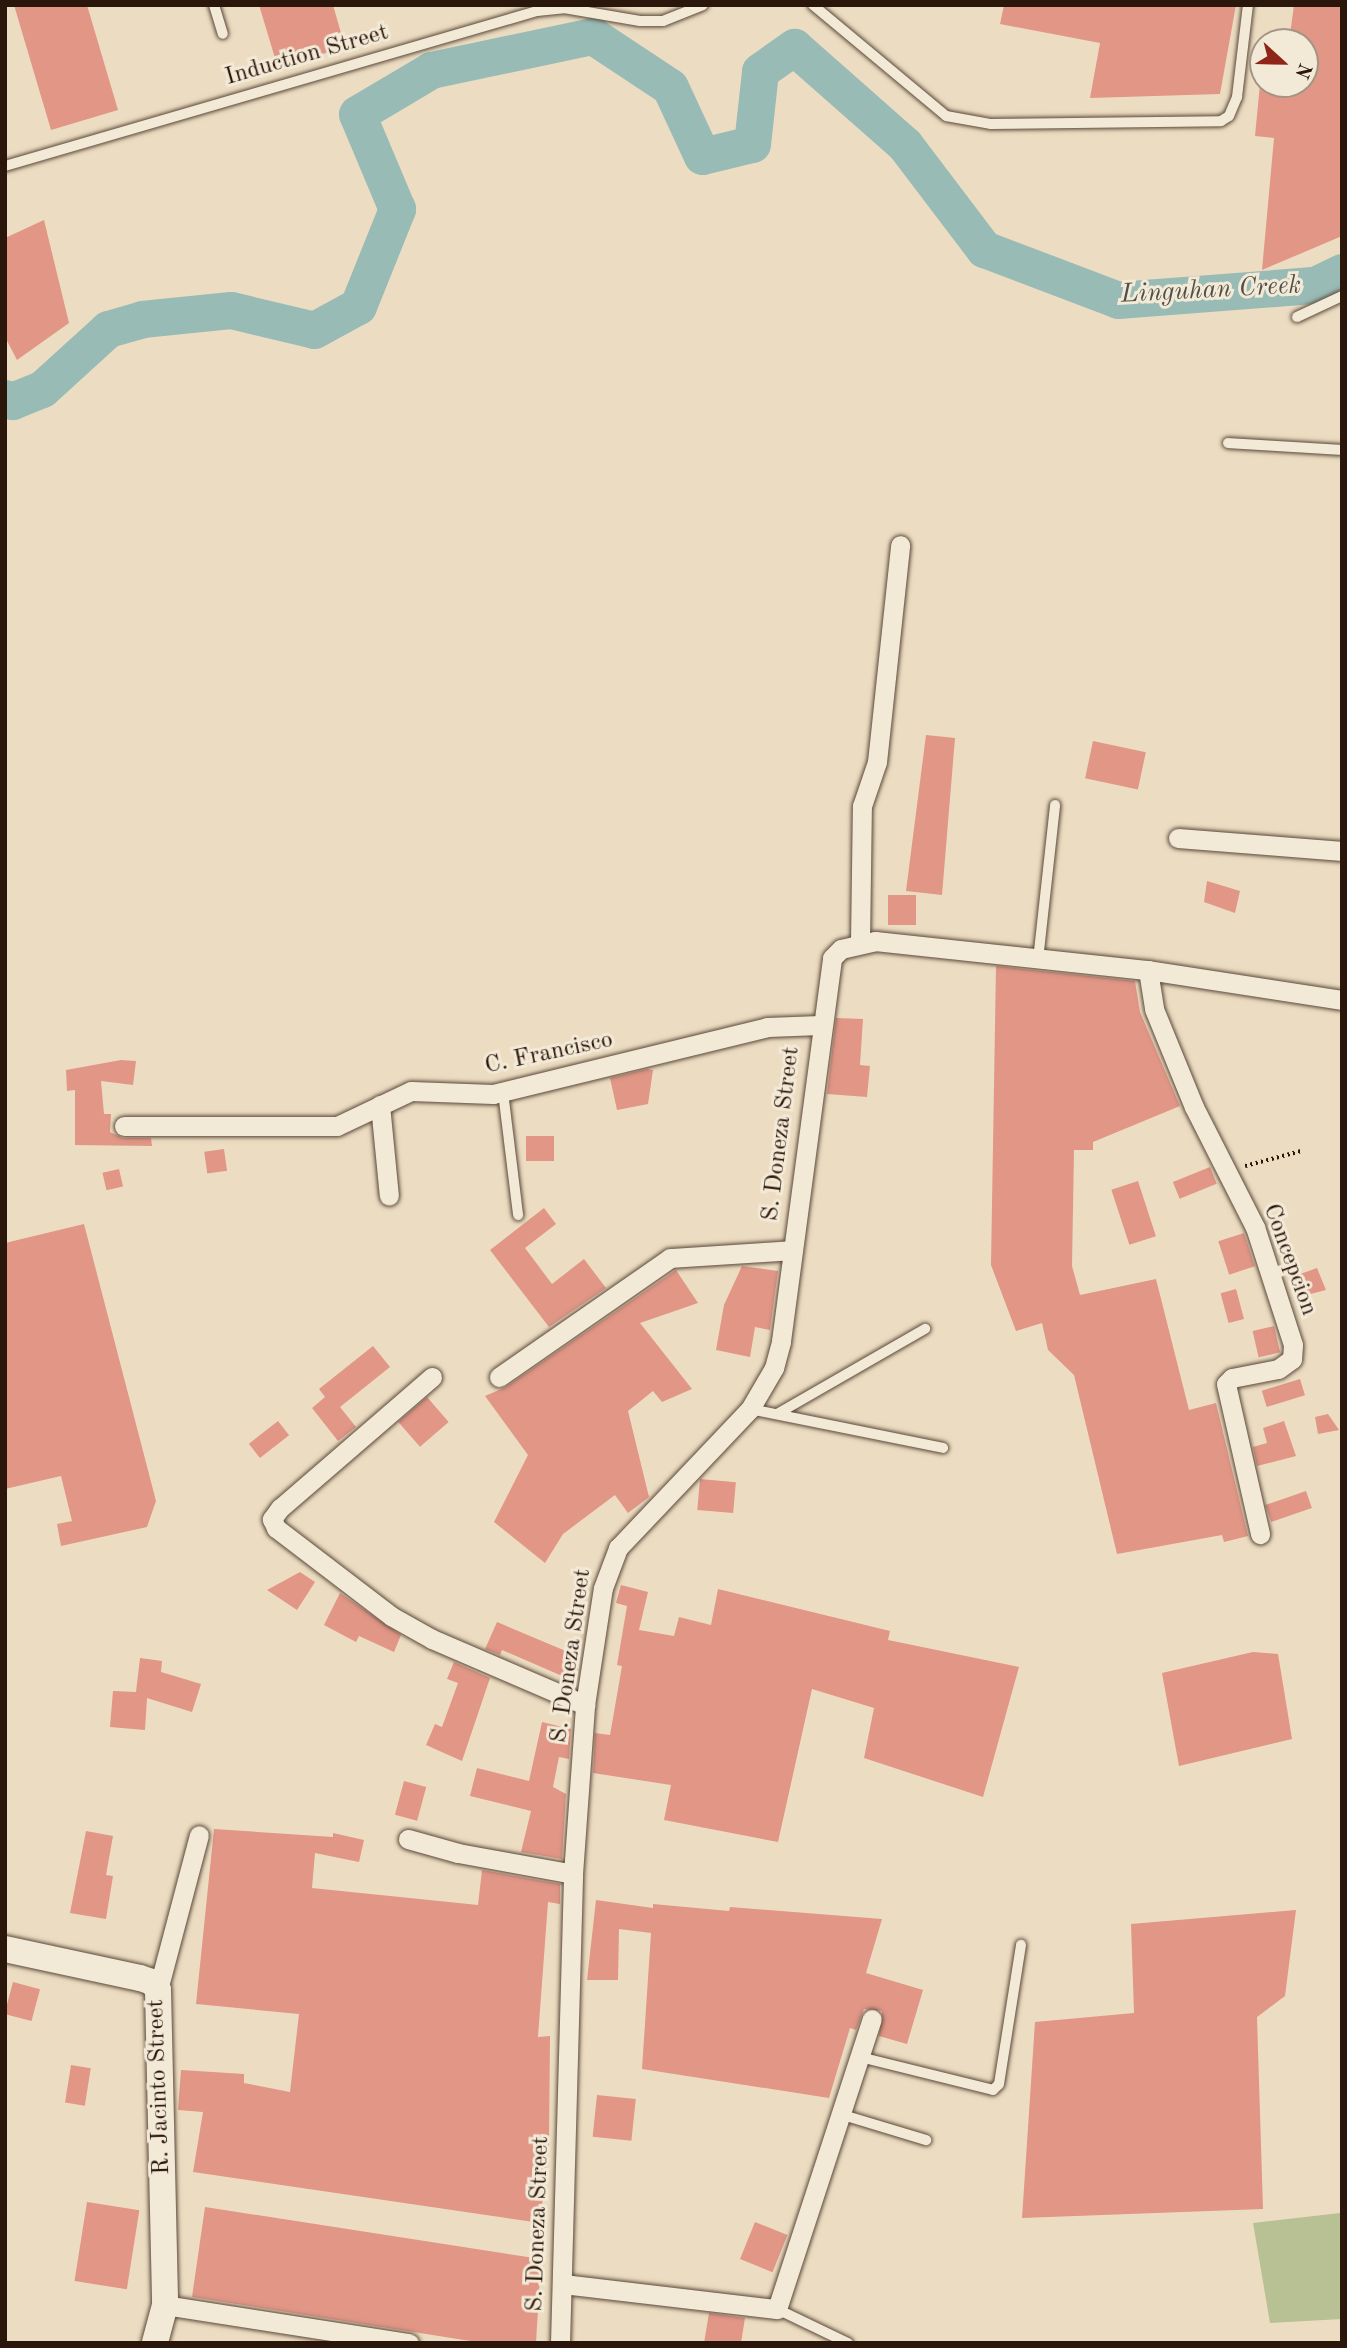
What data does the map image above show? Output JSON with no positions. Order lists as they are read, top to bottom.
{
  "streets": {
    "street": [
      "C. Francisco",
      "S. Doneza Street",
      "Concepcion",
      "R. Jacinto Street"
    ],
    "lane": ["Induction Street"]
  },
  "crossings": [
    ["C. Francisco", "S. Doneza Street"]
  ],
  "water": ["Linguhan Creek"],
  "north": "right"
}
